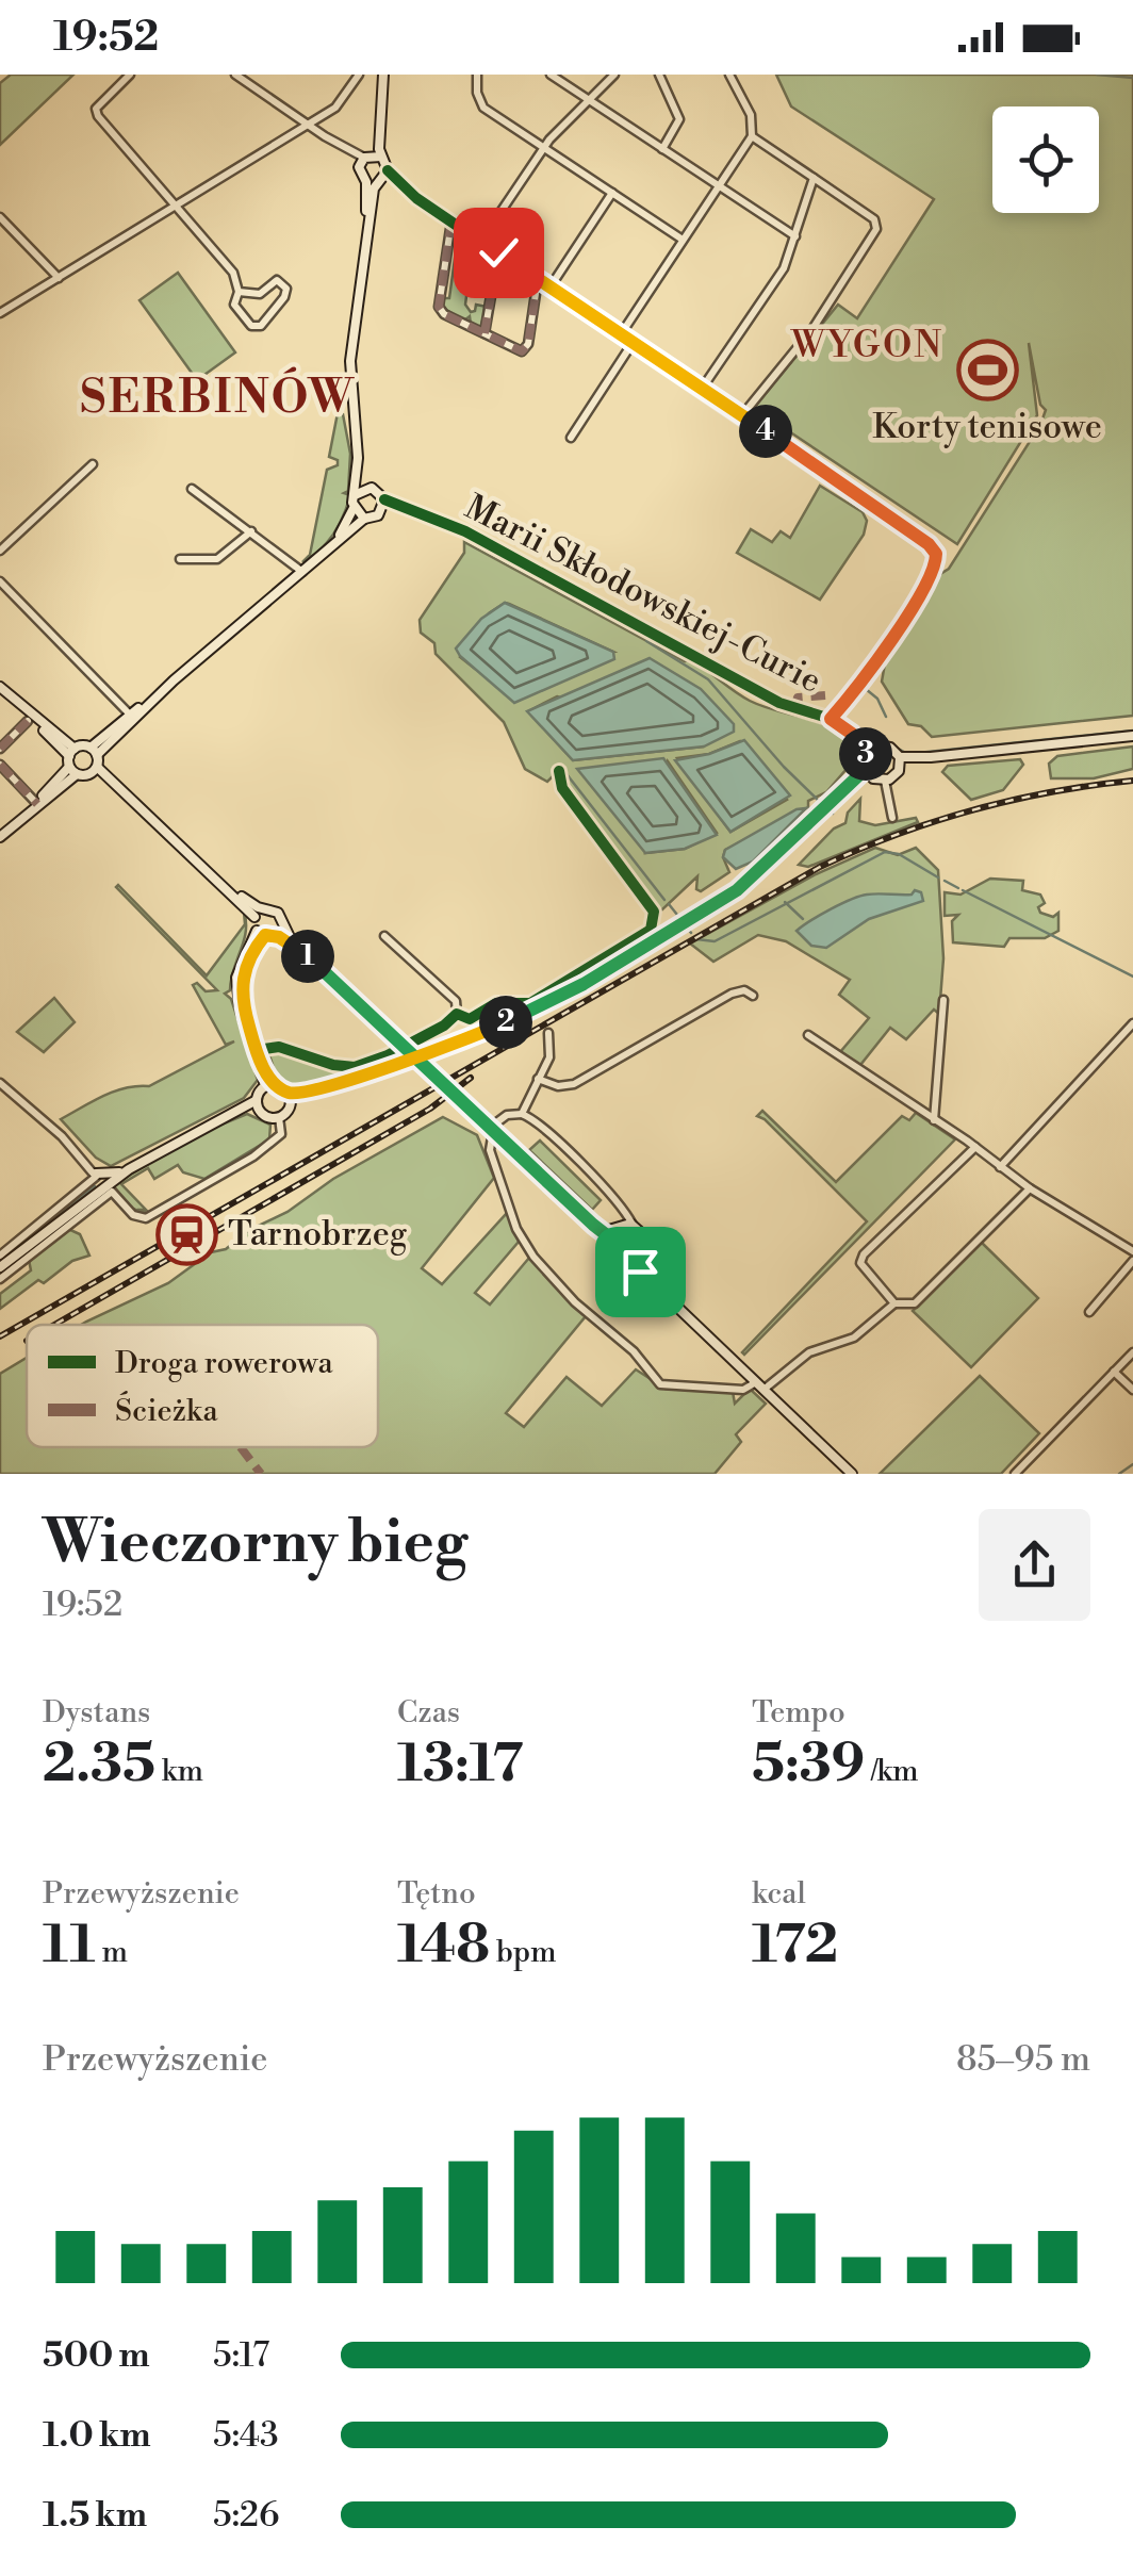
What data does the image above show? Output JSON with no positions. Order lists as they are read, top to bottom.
{
  "streets": {
    "main road": ["Marii Skłodowskiej-Curie"]
  },
  "districts": ["WYGON", "SERBINÓW"],
  "places": {
    "sports": ["Korty tenisowe"],
    "station": ["Tarnobrzeg"]
  },
  "legend": ["Droga rowerowa", "Ścieżka"],
  "page": {
    "status": "19:52",
    "pins": [
      "4",
      "3",
      "1",
      "2"
    ],
    "heading": ["Wieczorny bieg", "19:52"],
    "stats": [
      ["Dystans", "2.35 km"],
      ["Czas", "13:17"],
      ["Tempo", "5:39 /km"],
      ["Przewyższenie", "11 m"],
      ["Tętno", "148 bpm"],
      ["kcal", "172"]
    ],
    "chart": ["Przewyższenie", "85–95 m"],
    "list": [
      {
        "name": "500 m",
        "note": "5:17"
      },
      {
        "name": "1.0 km",
        "note": "5:43"
      },
      {
        "name": "1.5 km",
        "note": "5:26"
      }
    ]
  }
}
